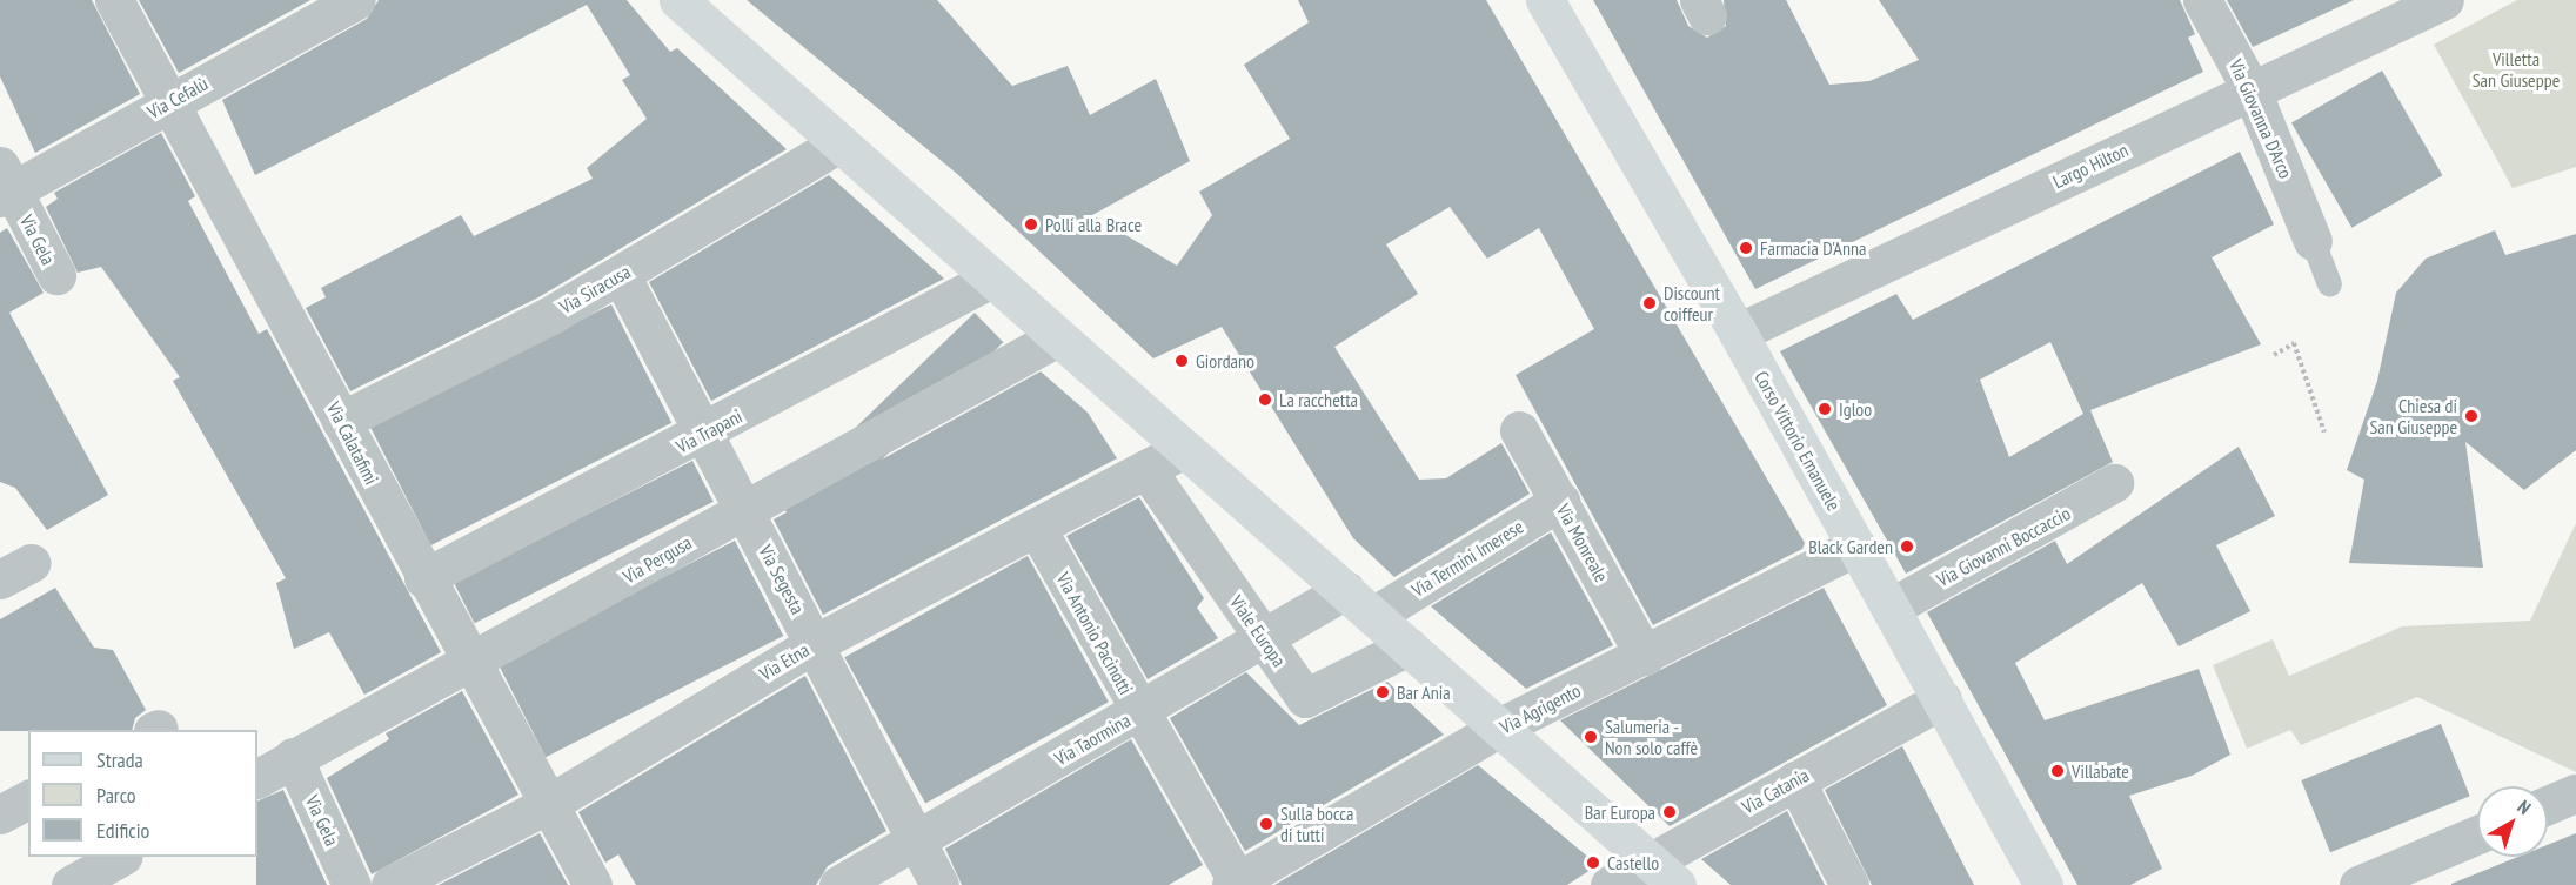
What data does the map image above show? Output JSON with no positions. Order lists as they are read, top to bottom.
{
  "streets": {
    "main road": ["Corso Vittorio Emanuele"],
    "street": [
      "Via Cefalù",
      "Via Giovanna D'Arco",
      "Largo Hilton",
      "Via Gela",
      "Via Siracusa",
      "Via Trapani",
      "Via Calatafimi",
      "Via Monreale",
      "Via Giovanni Boccaccio",
      "Via Termini Imerese",
      "Via Pergusa",
      "Via Segesta",
      "Viale Europa",
      "Via Antonio Pacinotti",
      "Via Etna",
      "Via Agrigento",
      "Via Taormina",
      "Via Catania"
    ]
  },
  "crossings": [
    ["Via Cefalù", "Via Gela"],
    ["Via Cefalù", "Via Calatafimi"],
    ["Via Giovanna D'Arco", "Largo Hilton"],
    ["Largo Hilton", "Corso Vittorio Emanuele"],
    ["Via Gela", "Via Pergusa"],
    ["Via Siracusa", "Via Calatafimi"],
    ["Via Siracusa", "Via Segesta"],
    ["Via Trapani", "Via Calatafimi"],
    ["Via Trapani", "Via Segesta"],
    ["Corso Vittorio Emanuele", "Via Giovanni Boccaccio"],
    ["Corso Vittorio Emanuele", "Via Agrigento"],
    ["Corso Vittorio Emanuele", "Via Catania"],
    ["Via Calatafimi", "Via Pergusa"],
    ["Via Calatafimi", "Via Etna"],
    ["Via Monreale", "Via Termini Imerese"],
    ["Via Monreale", "Via Agrigento"],
    ["Via Pergusa", "Via Segesta"],
    ["Via Segesta", "Via Etna"],
    ["Via Segesta", "Via Taormina"],
    ["Viale Europa", "Via Etna"],
    ["Viale Europa", "Via Taormina"],
    ["Via Antonio Pacinotti", "Via Etna"],
    ["Via Antonio Pacinotti", "Via Agrigento"],
    ["Via Antonio Pacinotti", "Via Taormina"]
  ],
  "parks": ["Villetta San Giuseppe"],
  "places": [
    "Polli alla Brace",
    "Farmacia D'Anna",
    "Discount coiffeur",
    "Giordano",
    "La racchetta",
    "Igloo",
    "Chiesa di San Giuseppe",
    "Black Garden",
    "Bar Ania",
    "Salumeria - Non solo caffè",
    "Villabate",
    "Bar Europa",
    "Sulla bocca di tutti",
    "Castello"
  ],
  "legend": ["Strada", "Parco", "Edificio"],
  "north": "top right"
}
